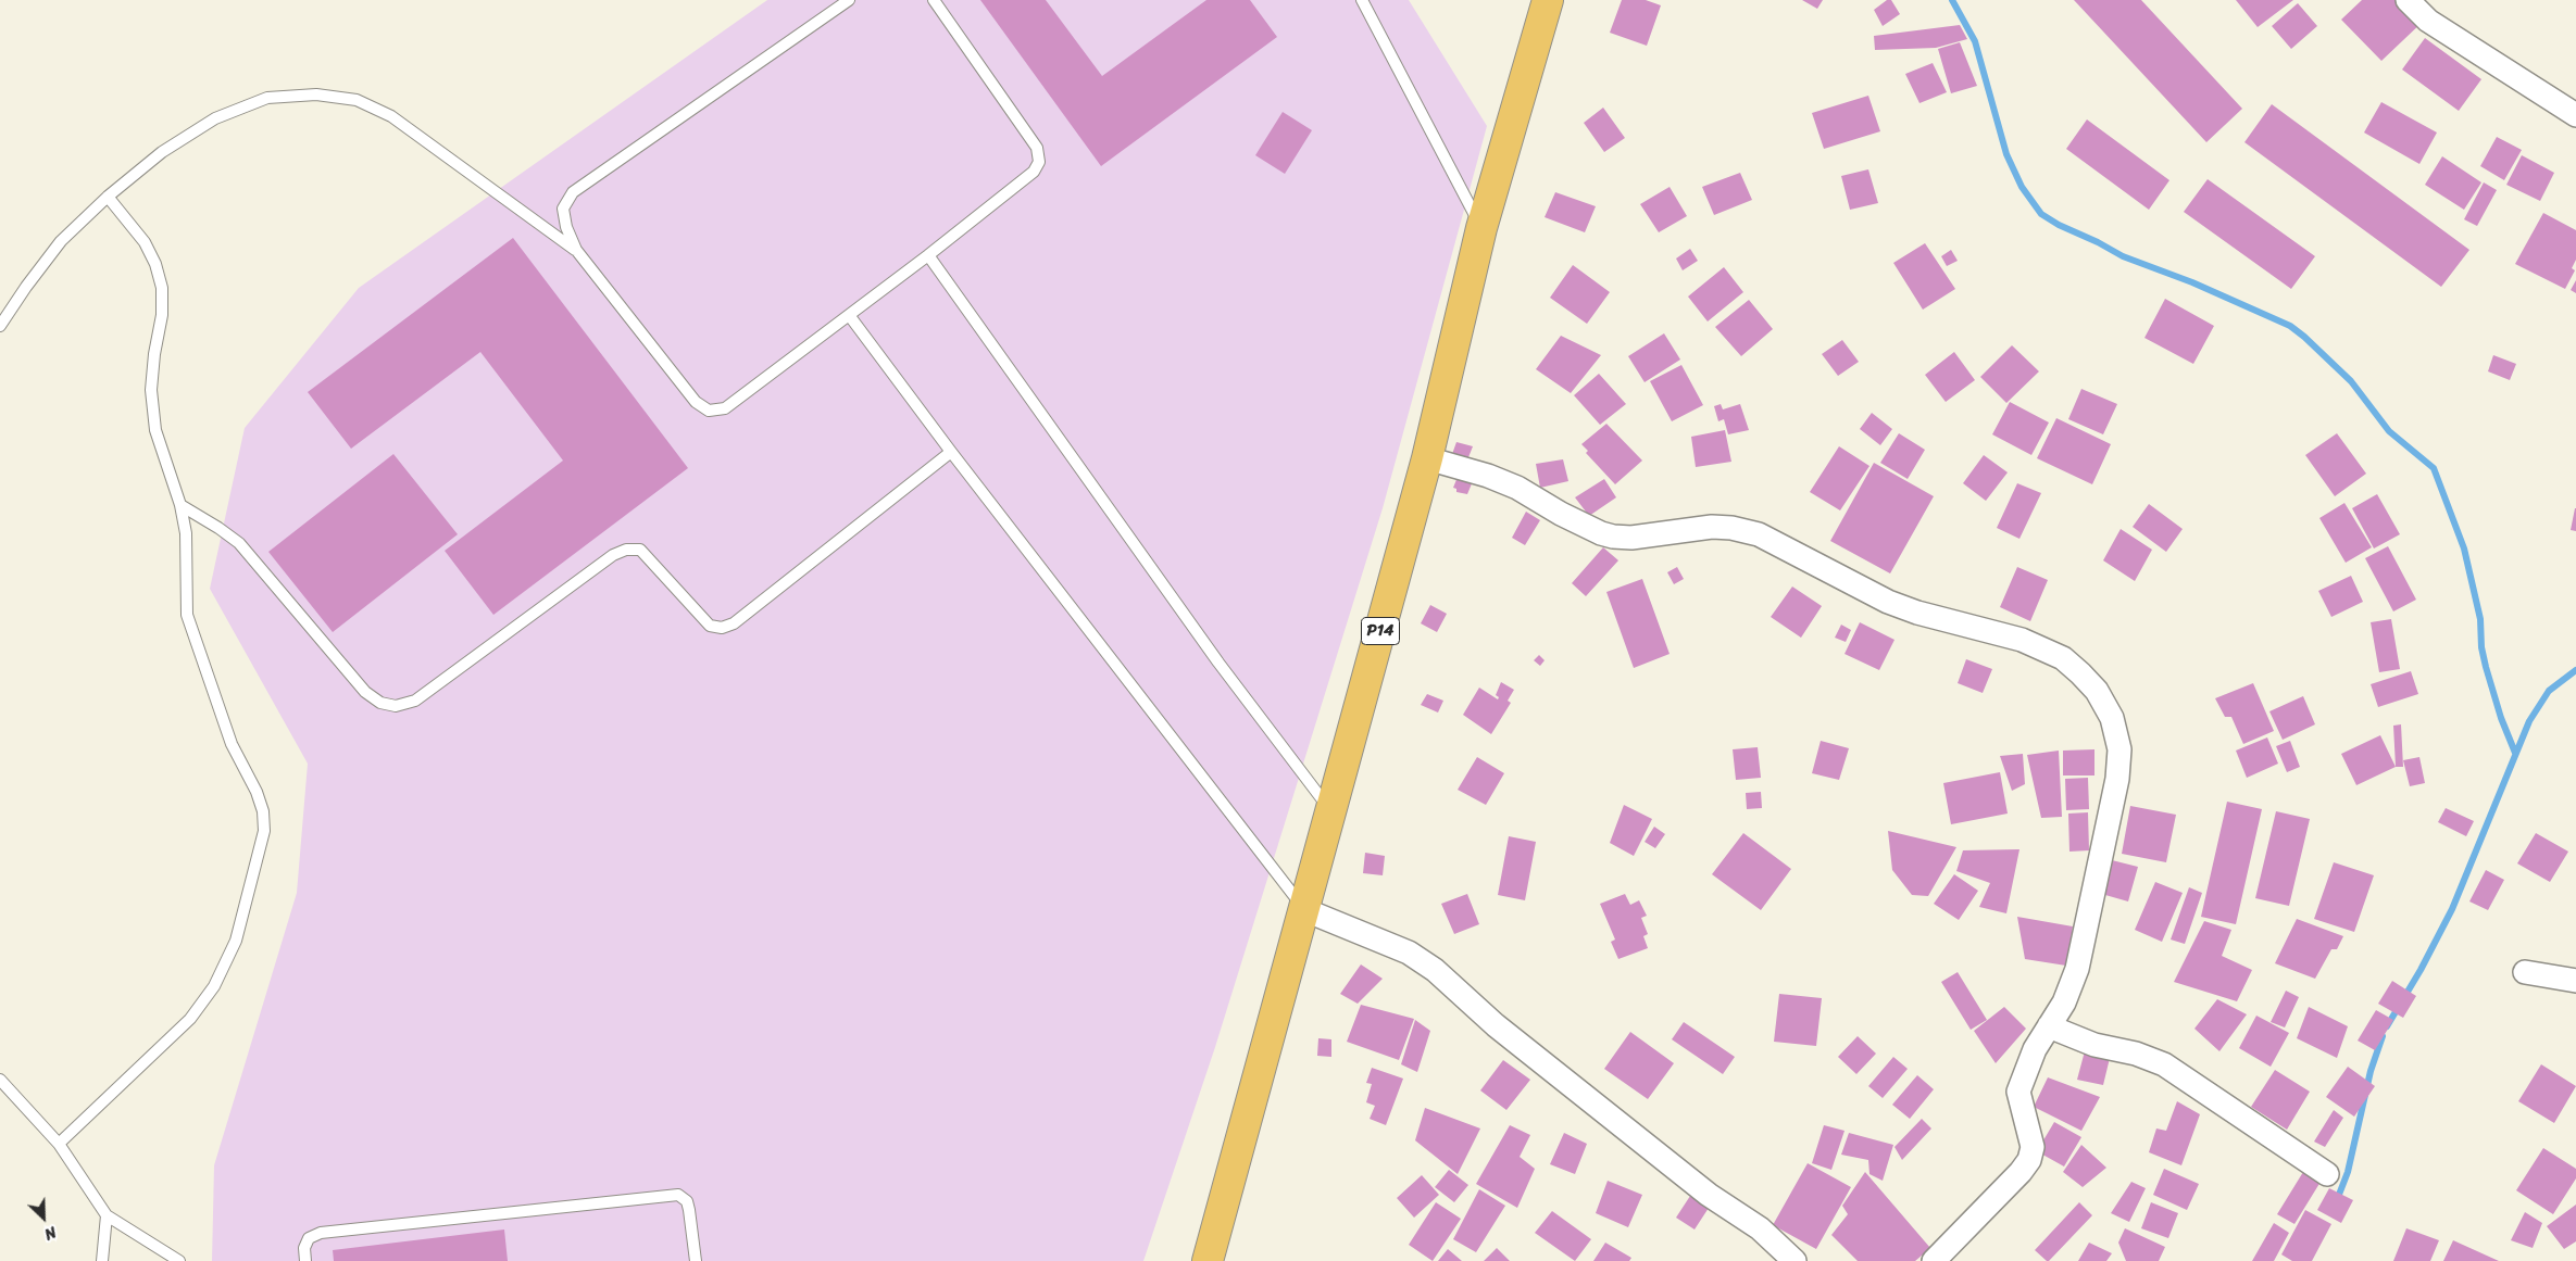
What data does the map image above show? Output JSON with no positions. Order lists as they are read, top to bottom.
{
  "streets": {
    "main road": ["P14"]
  },
  "north": "bottom right"
}
